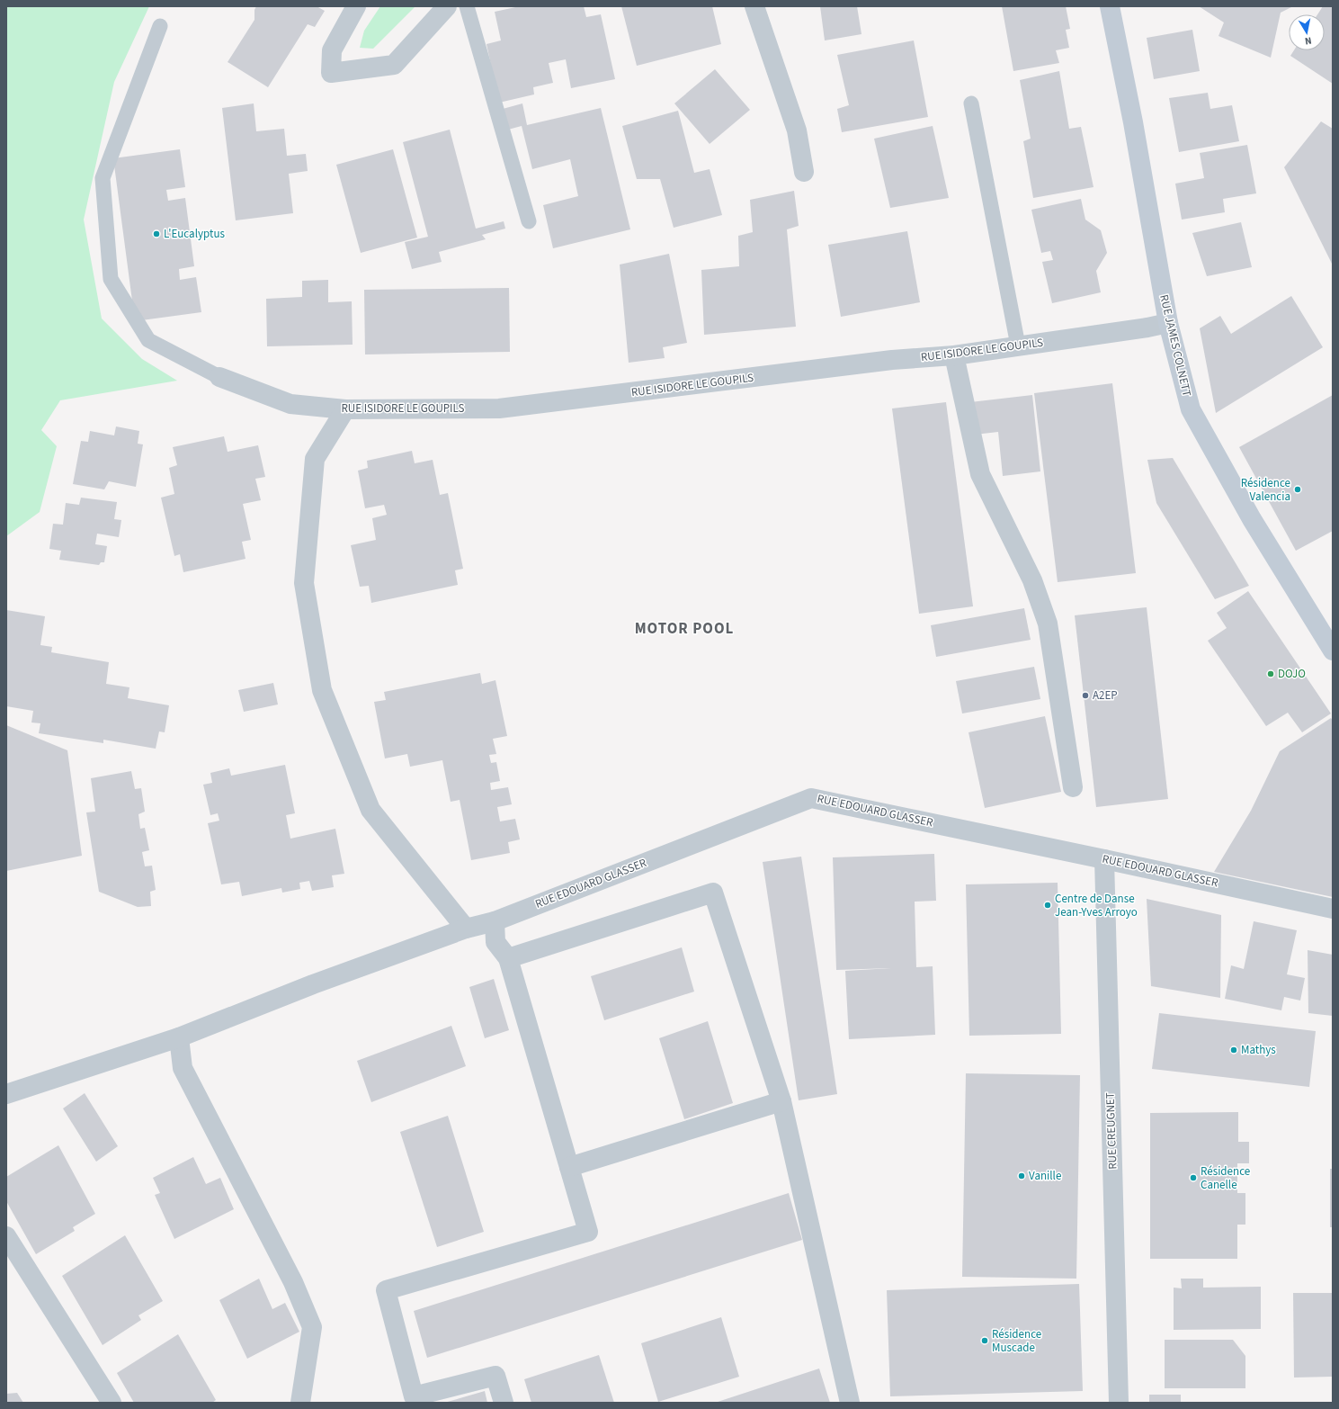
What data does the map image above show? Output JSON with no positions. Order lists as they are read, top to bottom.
{
  "streets": {
    "main road": ["RUE JAMES COLNETT"],
    "street": ["RUE ISIDORE LE GOUPILS", "RUE EDOUARD GLASSER", "RUE CREUGNET"]
  },
  "crossings": [
    ["RUE JAMES COLNETT", "RUE ISIDORE LE GOUPILS"],
    ["RUE EDOUARD GLASSER", "RUE CREUGNET"]
  ],
  "districts": ["MOTOR POOL"],
  "places": [
    "L'Eucalyptus",
    "Résidence Valencia",
    "DOJO",
    "A2EP",
    "Centre de Danse Jean-Yves Arroyo",
    "Mathys",
    "Vanille",
    "Résidence Canelle",
    "Résidence Muscade"
  ],
  "north": "bottom"
}
